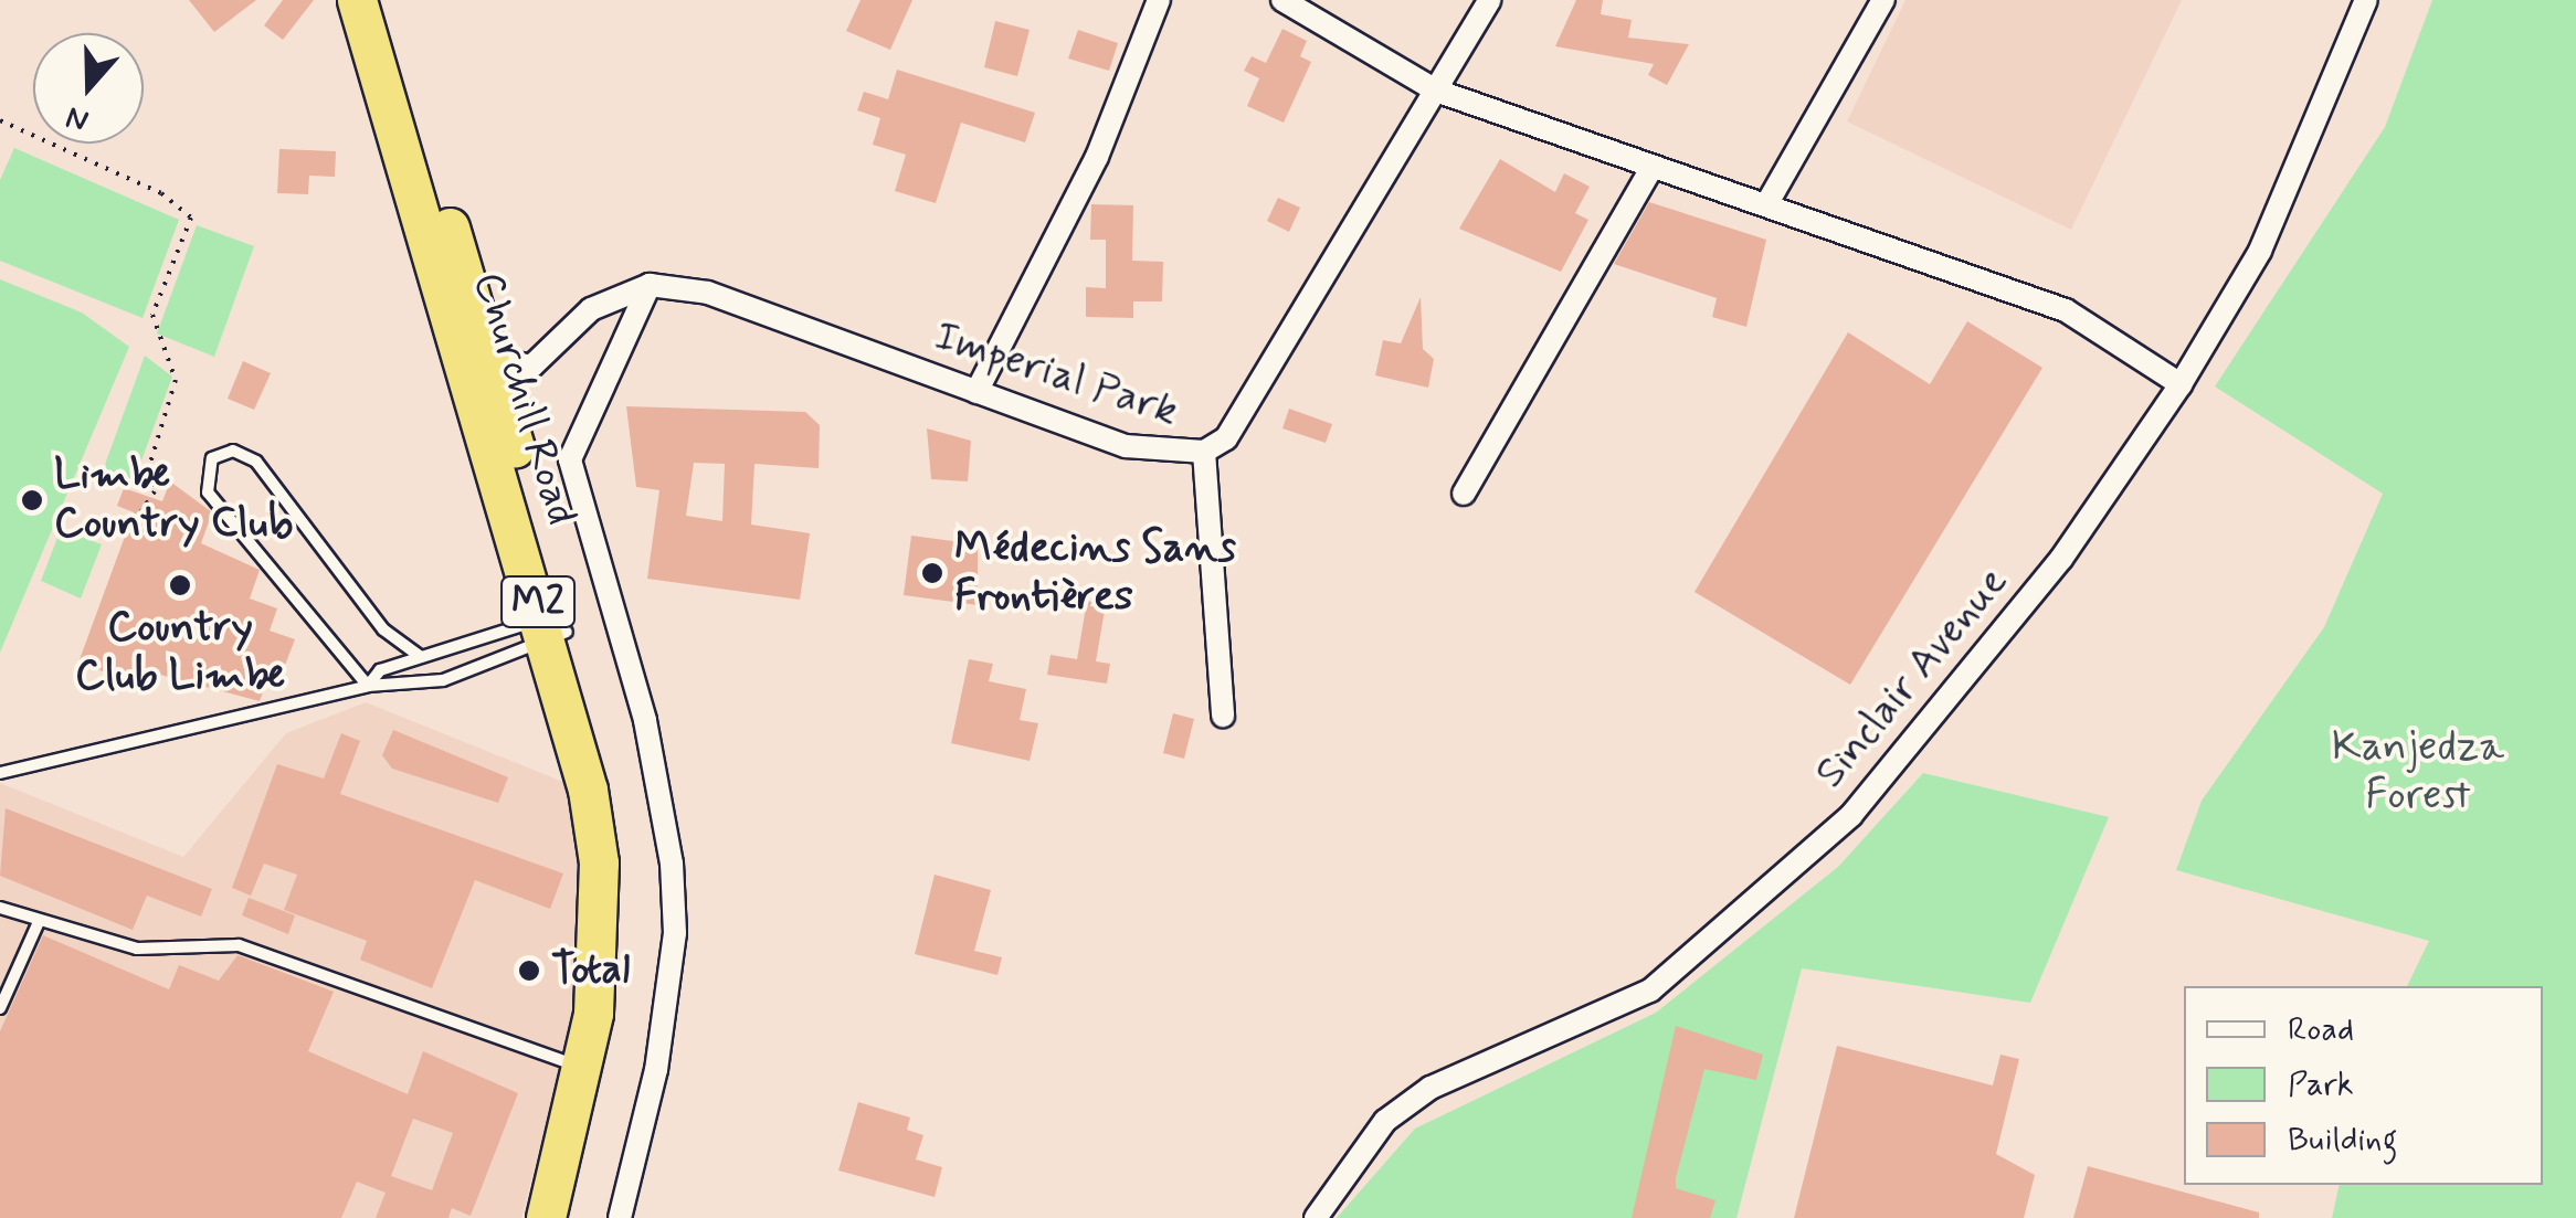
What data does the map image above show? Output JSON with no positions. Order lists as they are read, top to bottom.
{
  "streets": {
    "highway": ["Churchill Road", "M2"],
    "street": ["Imperial Park", "Sinclair Avenue"]
  },
  "parks": ["Kanjedza Forest"],
  "places": [
    "Limbe Country Club",
    "Médecins Sans Frontières",
    "Country Club Limbe",
    "Total"
  ],
  "legend": ["Road", "Park", "Building"],
  "north": "bottom"
}
